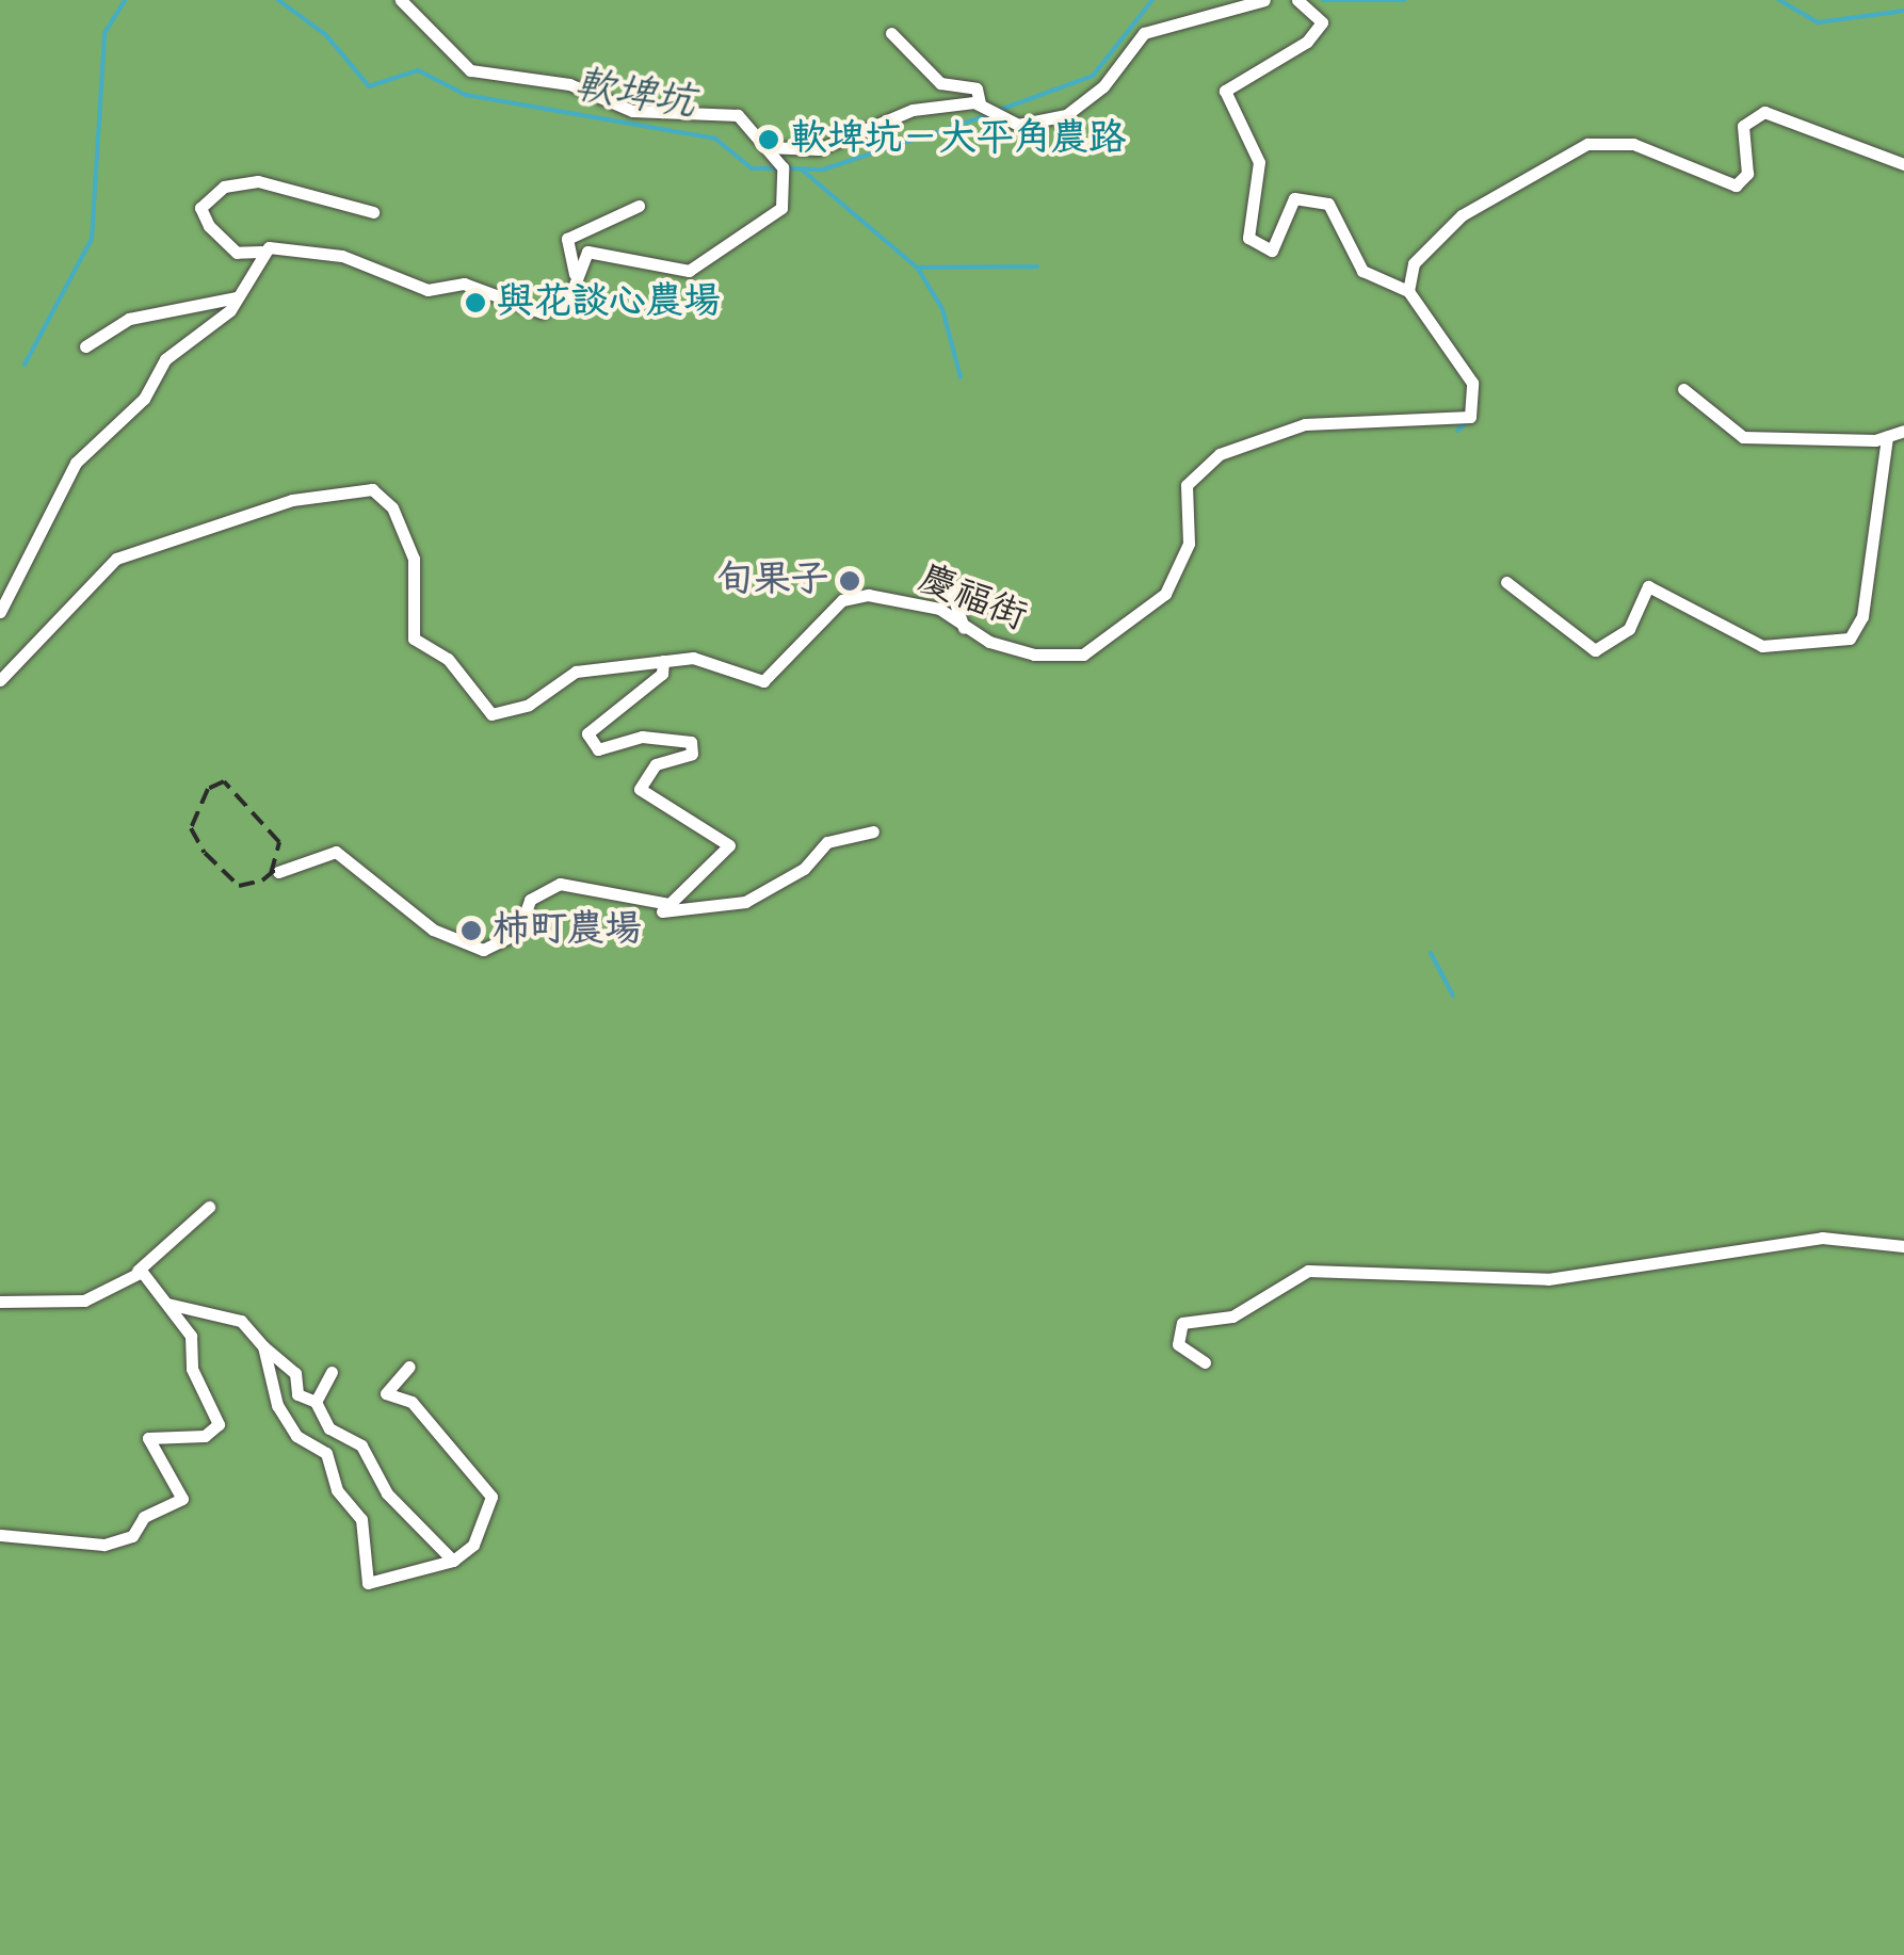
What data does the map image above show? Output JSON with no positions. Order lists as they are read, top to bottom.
{
  "streets": {
    "street": ["慶福街"]
  },
  "water": ["軟埤坑"],
  "places": [
    "軟埤坑－大平角農路",
    "與花談心農場",
    "旬果子",
    "柿町農場"
  ]
}
